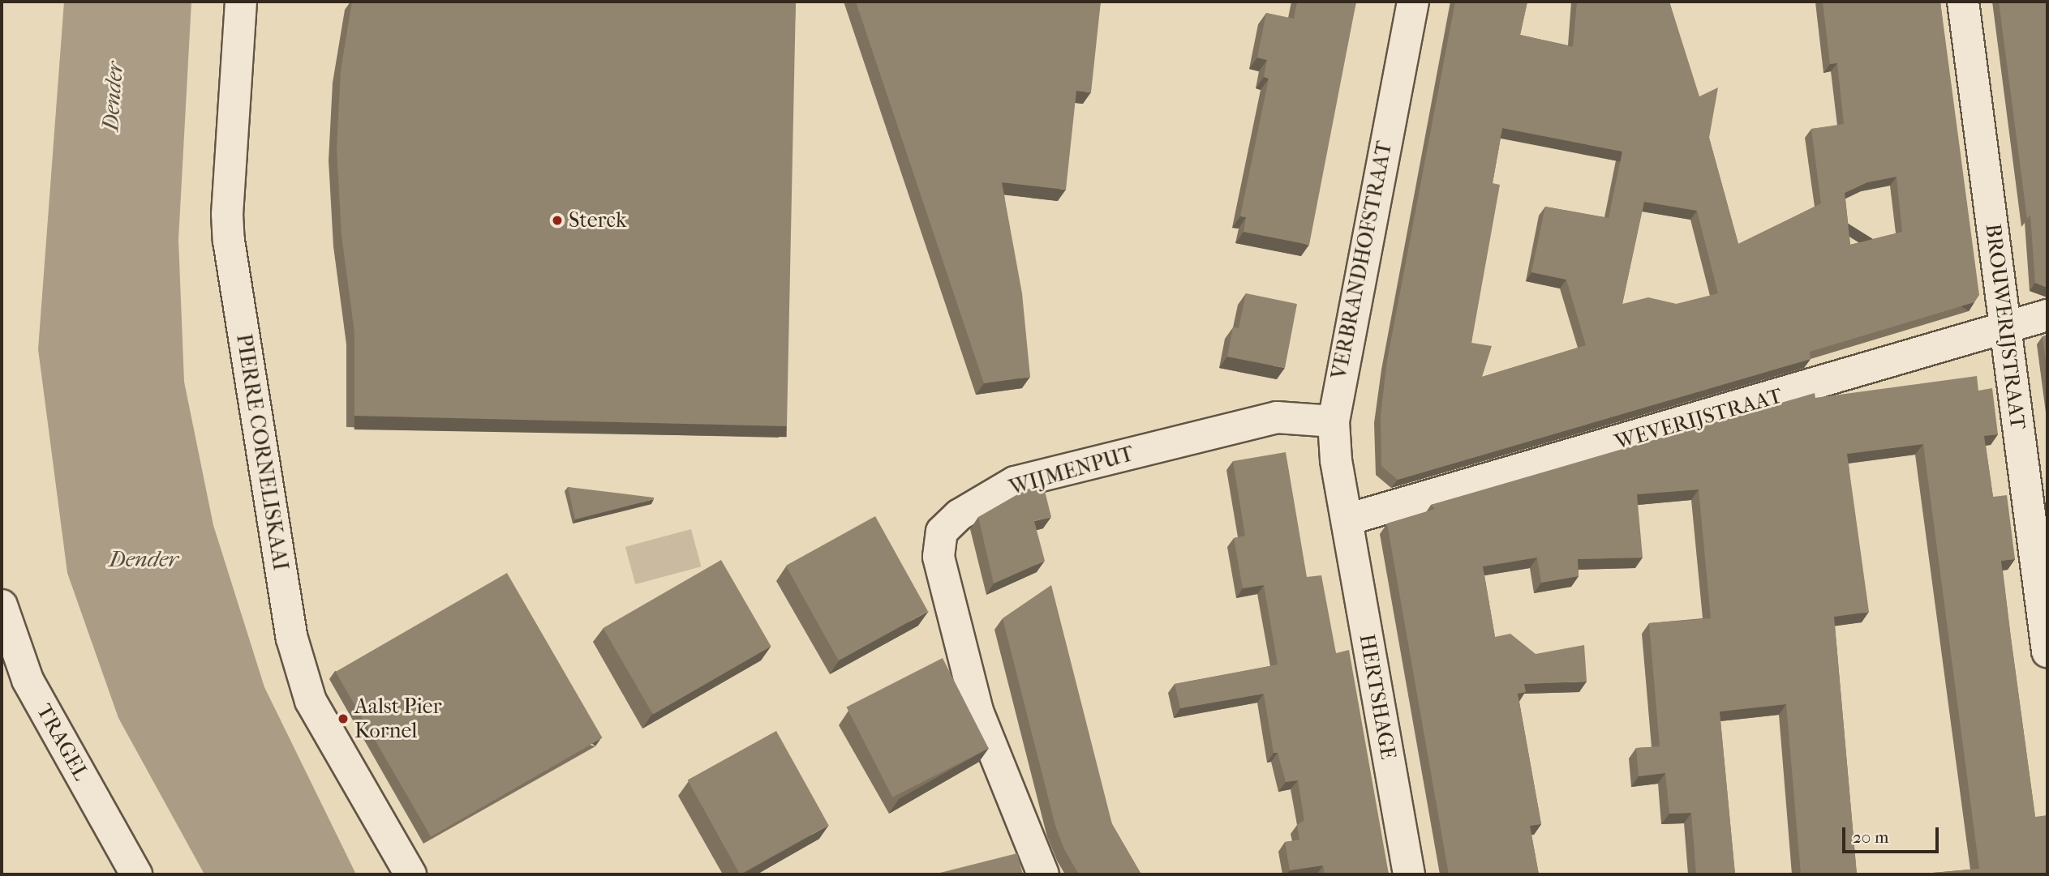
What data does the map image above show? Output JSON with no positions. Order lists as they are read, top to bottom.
{
  "streets": {
    "street": [
      "VERBRANDHOFSTRAAT",
      "BROUWERIJSTRAAT",
      "WEVERIJSTRAAT",
      "PIERRE CORNELISKAAI",
      "WIJMENPUT",
      "HERTSHAGE",
      "TRAGEL"
    ]
  },
  "crossings": [
    ["VERBRANDHOFSTRAAT", "WEVERIJSTRAAT"],
    ["VERBRANDHOFSTRAAT", "WIJMENPUT"],
    ["VERBRANDHOFSTRAAT", "HERTSHAGE"],
    ["BROUWERIJSTRAAT", "WEVERIJSTRAAT"],
    ["WEVERIJSTRAAT", "HERTSHAGE"]
  ],
  "water": ["Dender"],
  "places": ["Sterck", "Aalst Pier Kornel"],
  "scale_bar": "20 m"
}
